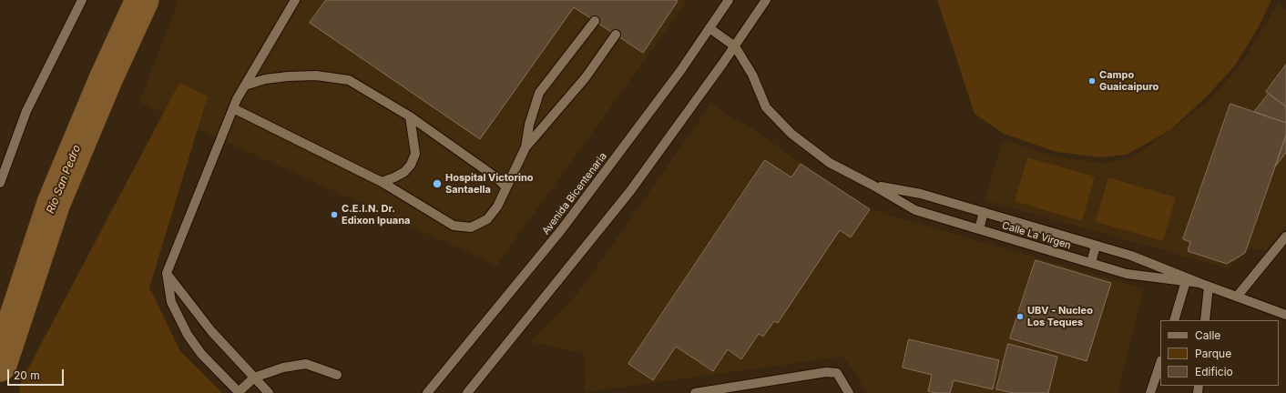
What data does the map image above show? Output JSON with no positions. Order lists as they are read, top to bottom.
{
  "streets": {
    "street": ["Avenida Bicentenaria", "Calle La Virgen"]
  },
  "crossings": [
    ["Avenida Bicentenaria", "Calle La Virgen"]
  ],
  "water": ["Río San Pedro"],
  "places": [
    "Campo Guaicaipuro",
    "Hospital Victorino Santaella",
    "C.E.I.N. Dr. Edixon Ipuana",
    "UBV - Nucleo Los Teques"
  ],
  "legend": ["Calle", "Parque", "Edificio"],
  "scale_bar": "20 m"
}
